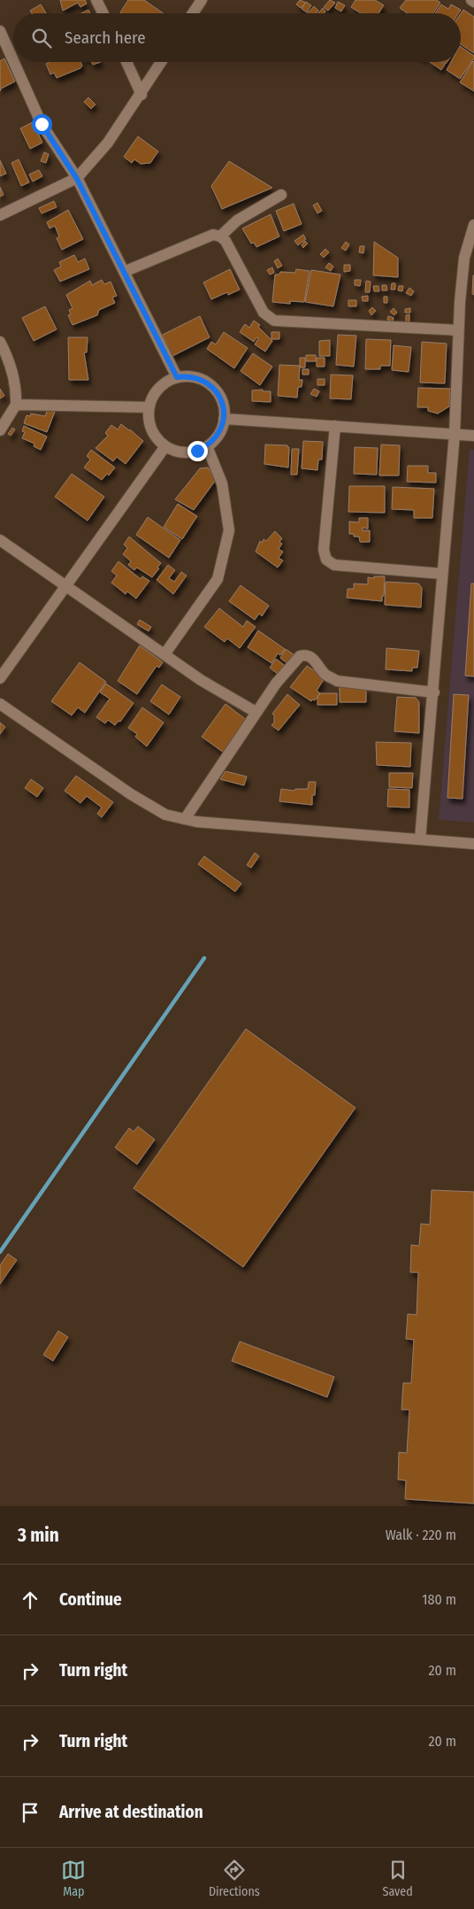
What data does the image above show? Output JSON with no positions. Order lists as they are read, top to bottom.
{
  "page": {
    "search": "Search here",
    "heading": ["3 min", "Walk · 220 m"],
    "list": [
      ["Continue", "180 m"],
      ["Turn right", "20 m"],
      ["Turn right", "20 m"],
      "Arrive at destination"
    ],
    "nav": ["Map", "Directions", "Saved"]
  }
}
